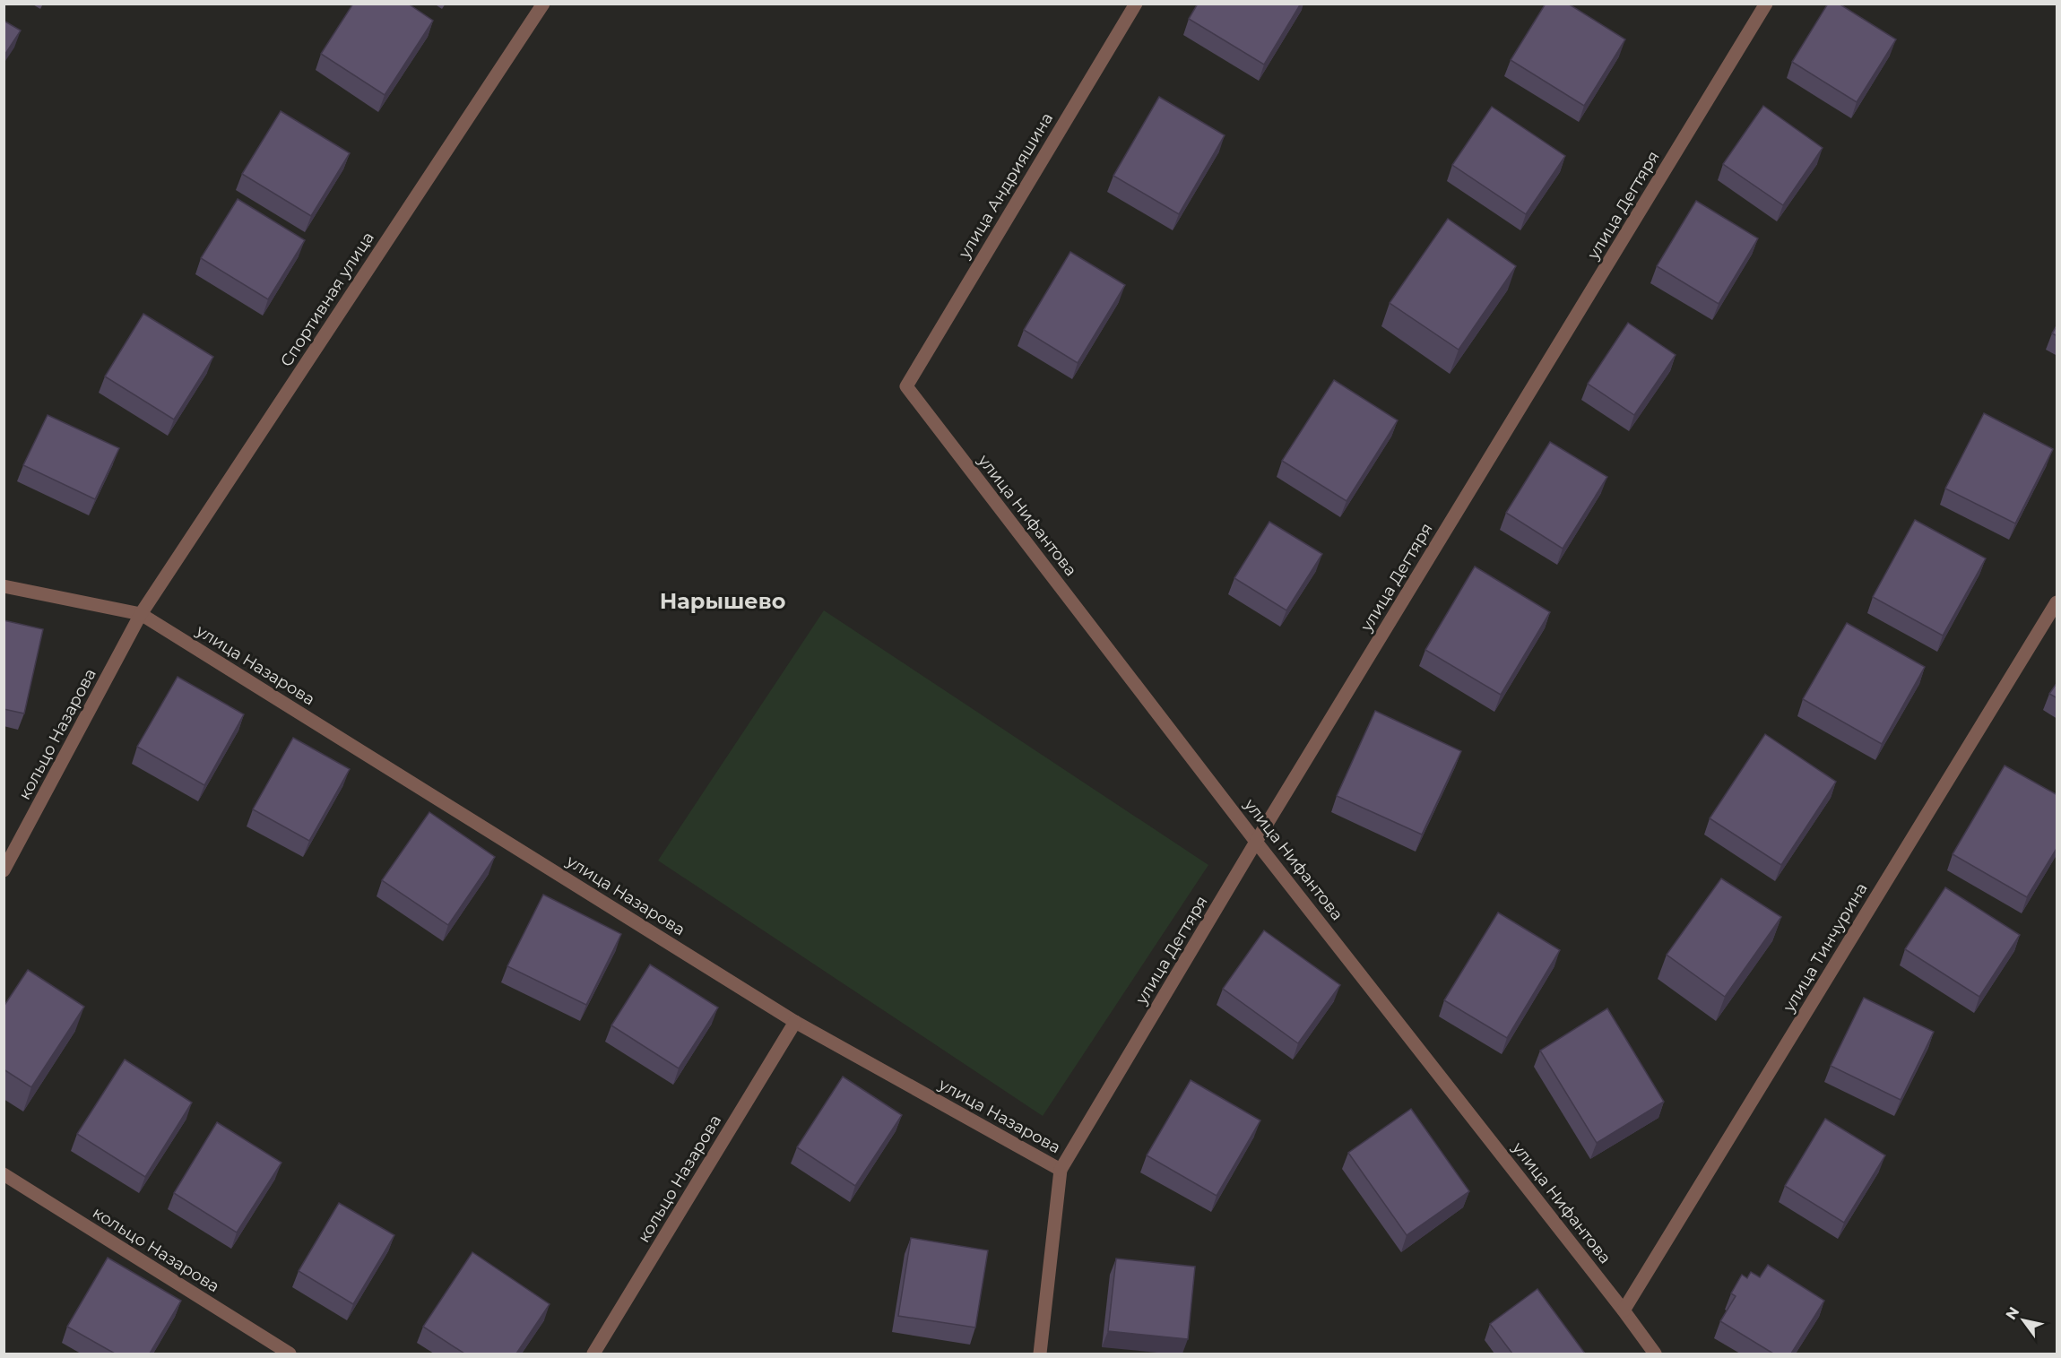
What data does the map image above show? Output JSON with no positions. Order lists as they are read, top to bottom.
{
  "streets": {
    "street": [
      "улица Андрияшина",
      "улица Дегтяря",
      "Спортивная улица",
      "улица Нифантова",
      "улица Назарова",
      "кольцо Назарова",
      "улица Тинчурина"
    ]
  },
  "crossings": [
    ["улица Андрияшина", "улица Нифантова"],
    ["улица Дегтяря", "улица Нифантова"],
    ["улица Дегтяря", "улица Назарова"],
    ["Спортивная улица", "улица Назарова"],
    ["Спортивная улица", "кольцо Назарова"],
    ["улица Нифантова", "улица Тинчурина"],
    ["улица Назарова", "кольцо Назарова"]
  ],
  "districts": ["Нарышево"],
  "north": "top left"
}
